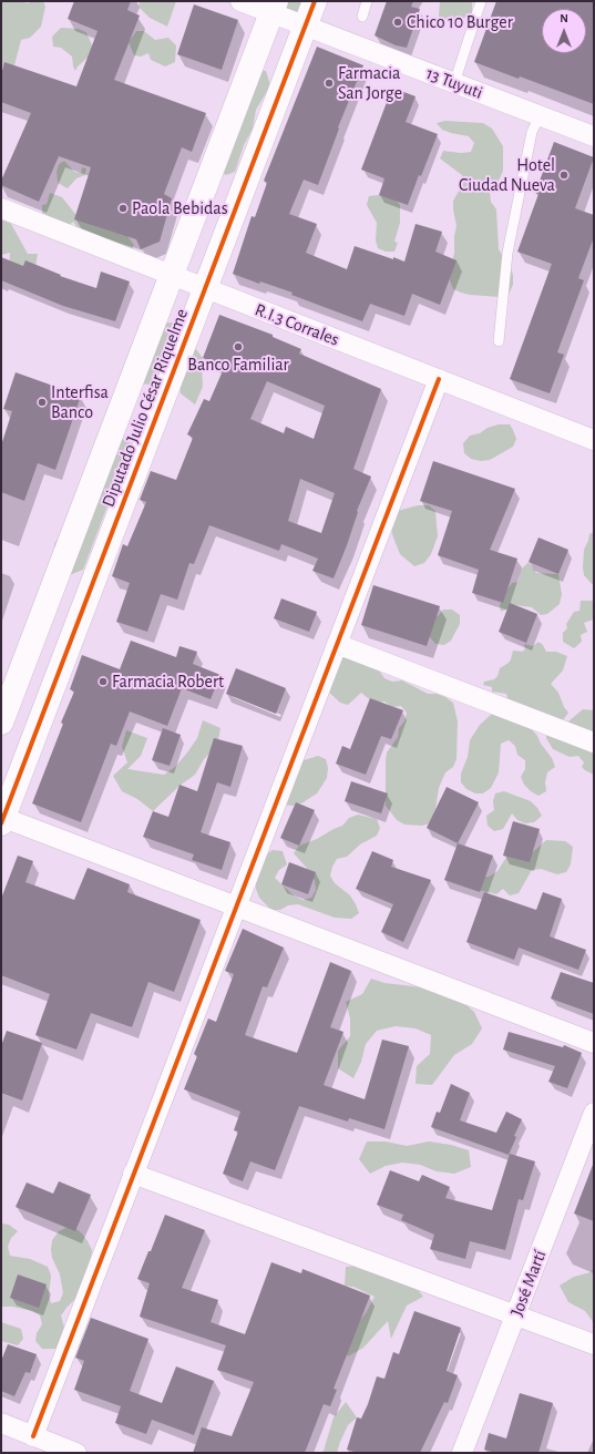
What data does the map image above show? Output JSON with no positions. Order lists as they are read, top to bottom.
{
  "streets": {
    "street": [
      "13 Tuyuti",
      "R.I.3 Corrales",
      "Diputado Julio César Riquelme",
      "José Martí"
    ]
  },
  "crossings": [
    ["13 Tuyuti", "Diputado Julio César Riquelme"],
    ["R.I.3 Corrales", "Diputado Julio César Riquelme"]
  ],
  "places": [
    "Chico 10 Burger",
    "Farmacia San Jorge",
    "Hotel Ciudad Nueva",
    "Paola Bebidas",
    "Banco Familiar",
    "Interfisa Banco",
    "Farmacia Robert"
  ],
  "north": "top"
}
